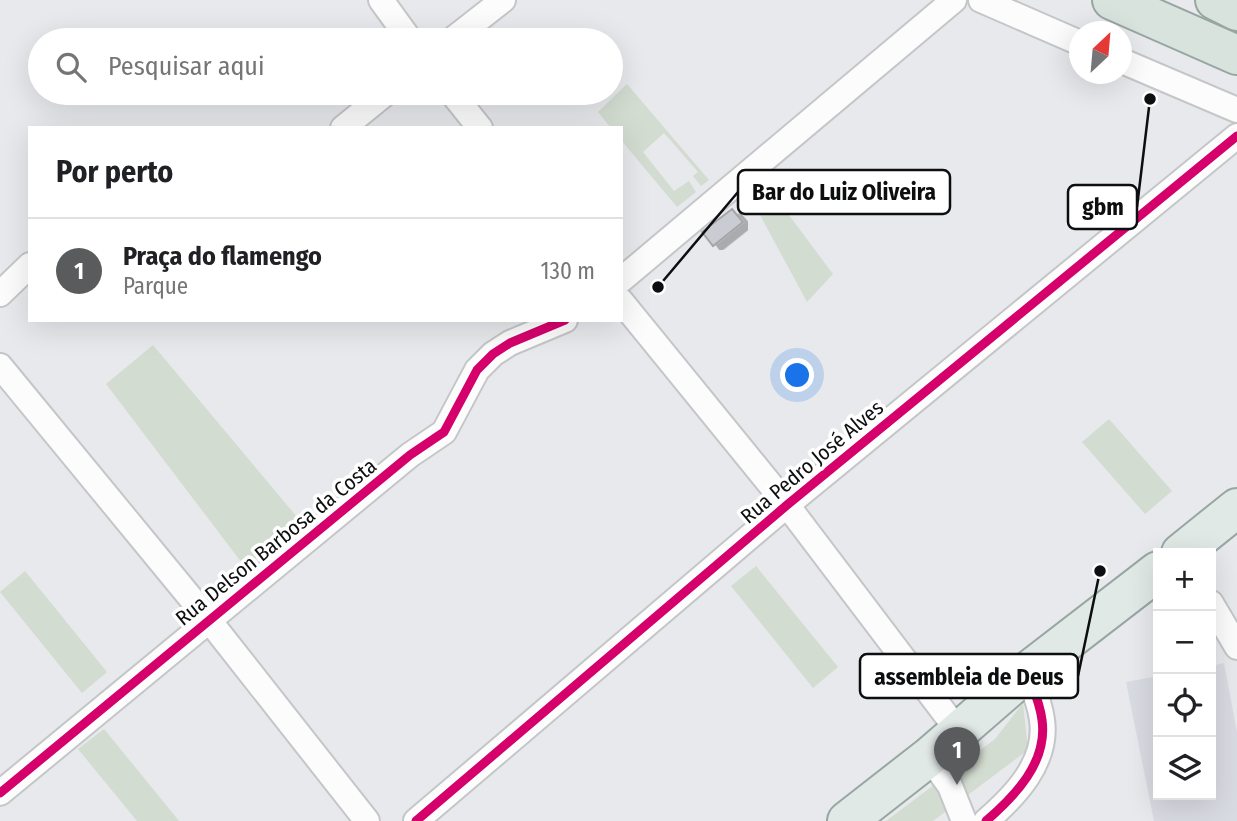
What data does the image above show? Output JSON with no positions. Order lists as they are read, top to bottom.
{
  "streets": {
    "street": ["Rua Pedro José Alves", "Rua Delson Barbosa da Costa"]
  },
  "places": ["gbm", "Bar do Luiz Oliveira", "assembleia de Deus"],
  "north": "top right",
  "page": {
    "search": "Pesquisar aqui",
    "heading": "Por perto",
    "list": [
      {
        "mark": "1",
        "name": "Praça do flamengo",
        "note": "Parque",
        "value": "130 m"
      }
    ],
    "map_buttons": ["+", "−"],
    "pins": "1"
  }
}
